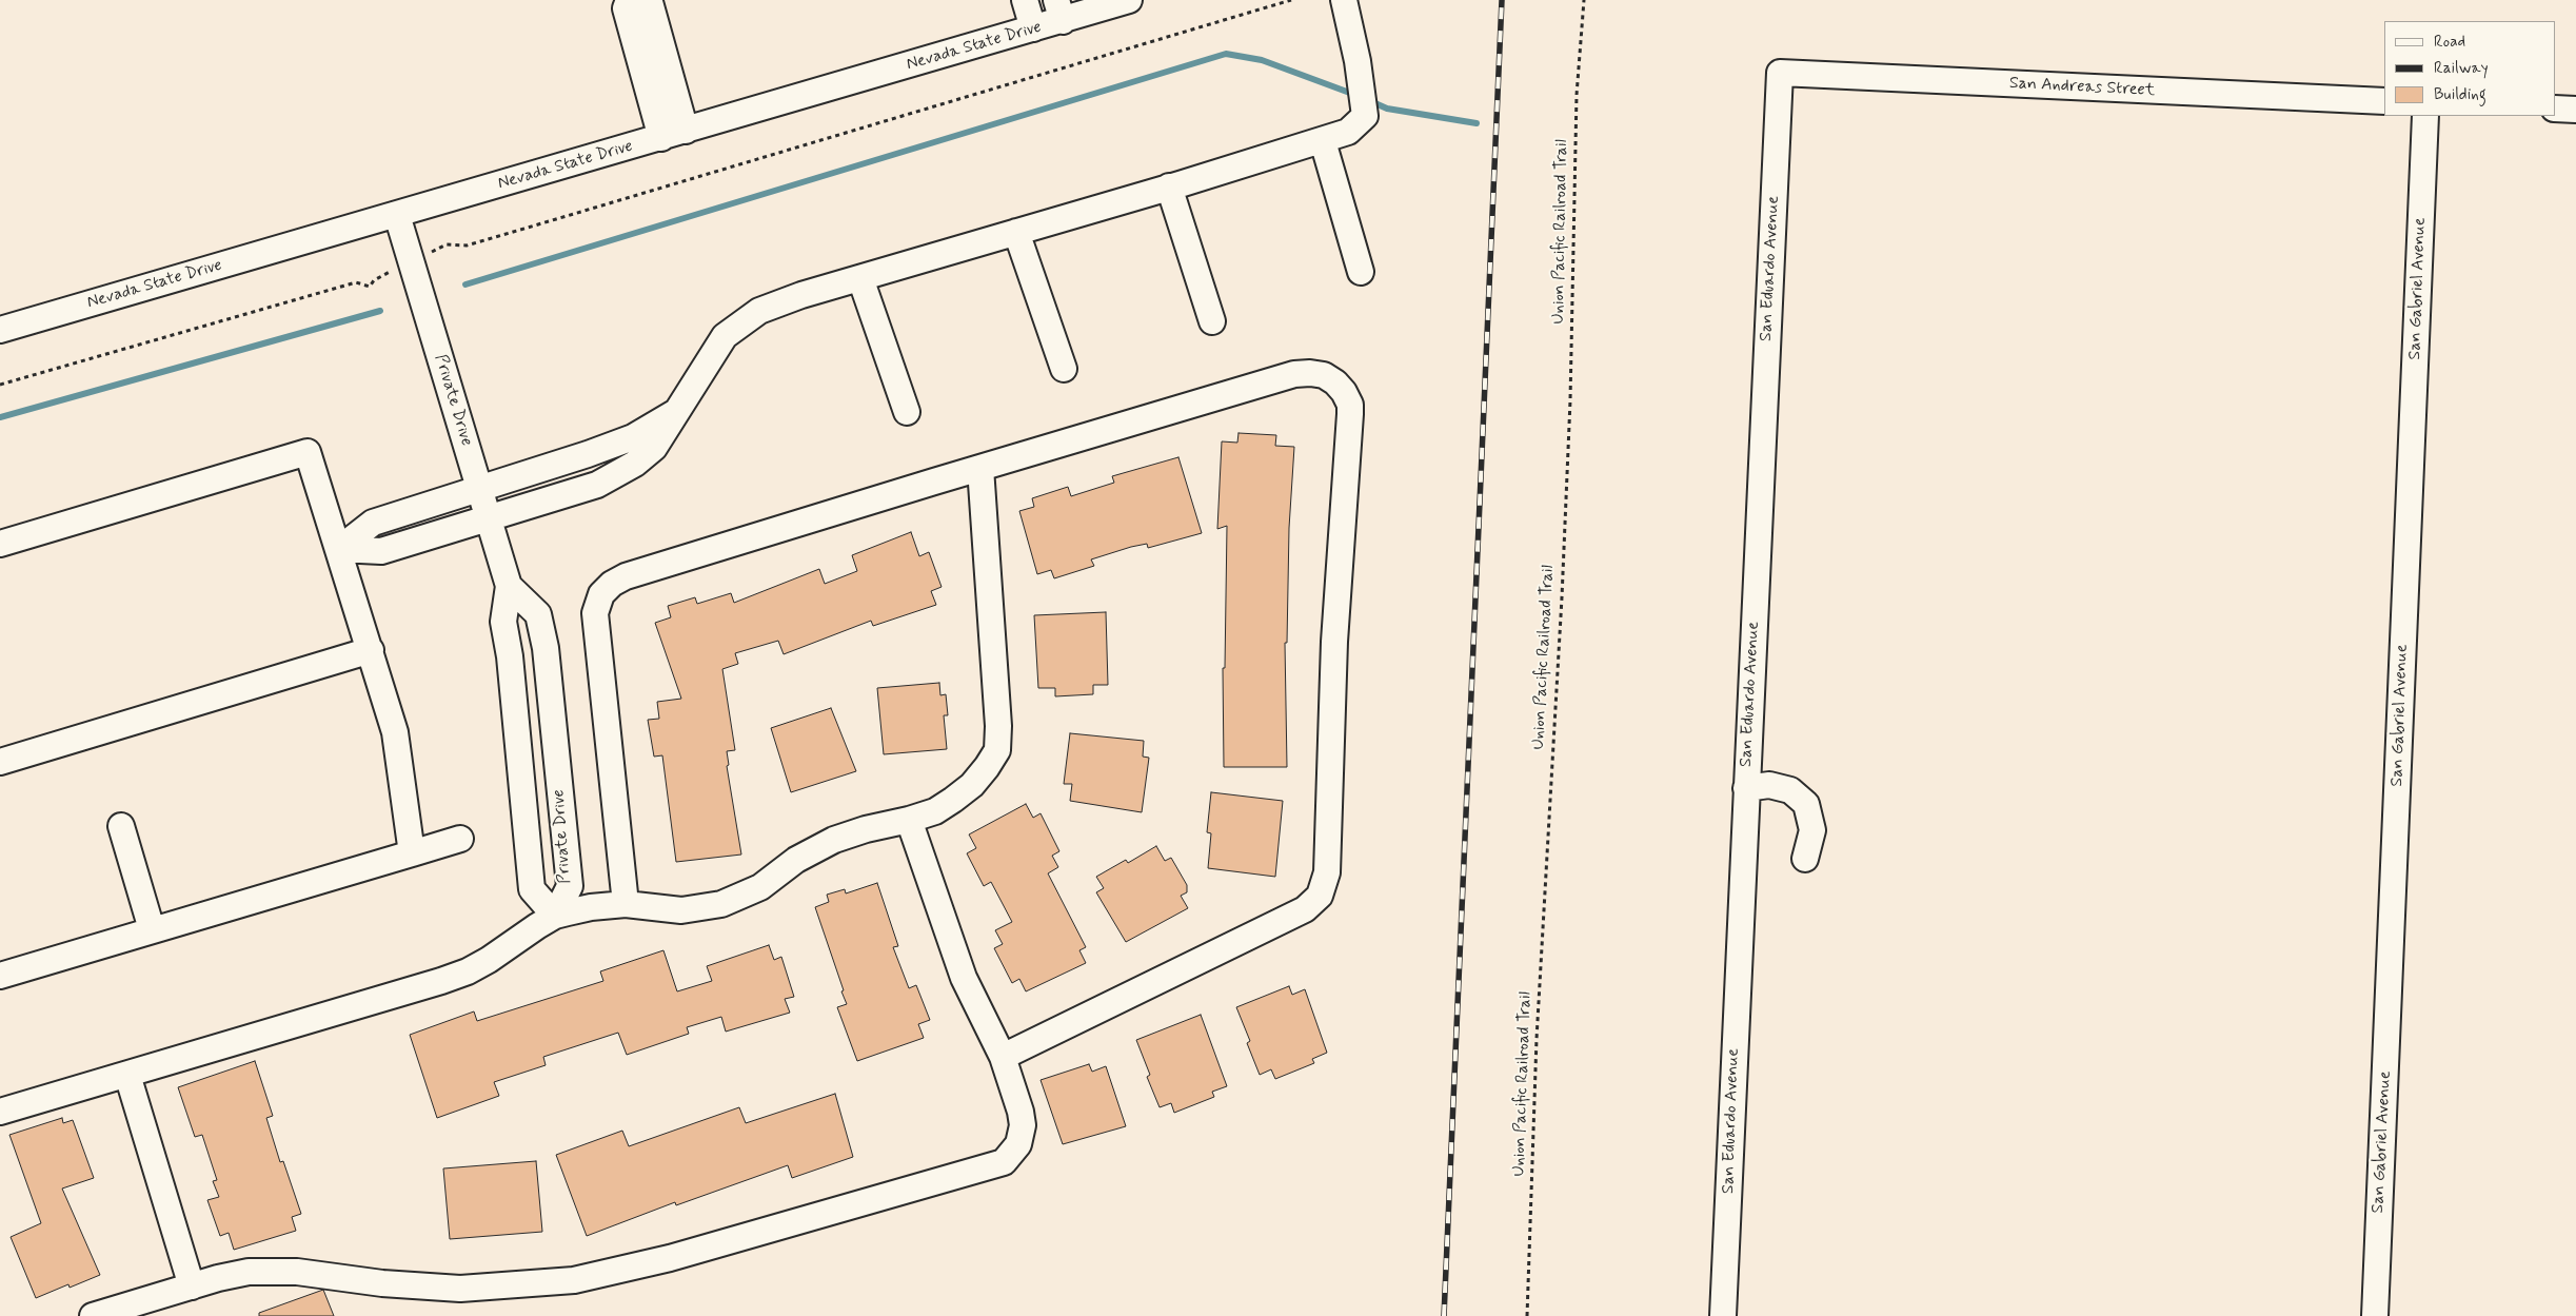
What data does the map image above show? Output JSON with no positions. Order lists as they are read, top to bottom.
{
  "streets": {
    "street": [
      "Nevada State Drive",
      "San Andreas Street",
      "San Eduardo Avenue",
      "San Gabriel Avenue",
      "Private Drive"
    ],
    "path": ["Union Pacific Railroad Trail"]
  },
  "crossings": [
    ["Nevada State Drive", "Private Drive"],
    ["San Andreas Street", "San Eduardo Avenue"]
  ],
  "legend": ["Road", "Railway", "Building"]
}
